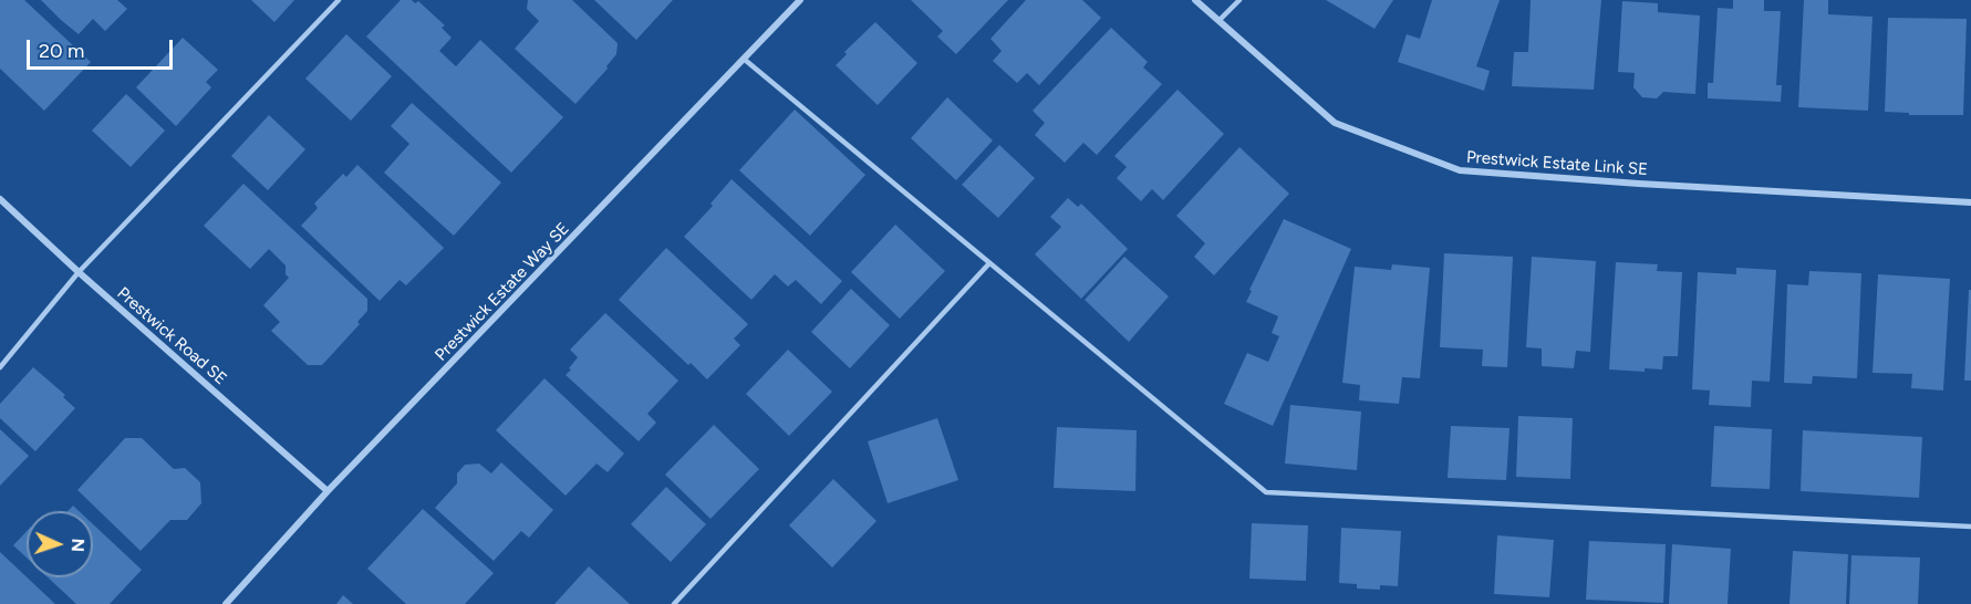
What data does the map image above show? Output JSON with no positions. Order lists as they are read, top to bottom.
{
  "streets": {
    "street": ["Prestwick Estate Link SE", "Prestwick Estate Way SE", "Prestwick Road SE"]
  },
  "crossings": [
    ["Prestwick Estate Way SE", "Prestwick Road SE"]
  ],
  "scale_bar": "20 m",
  "north": "right"
}
